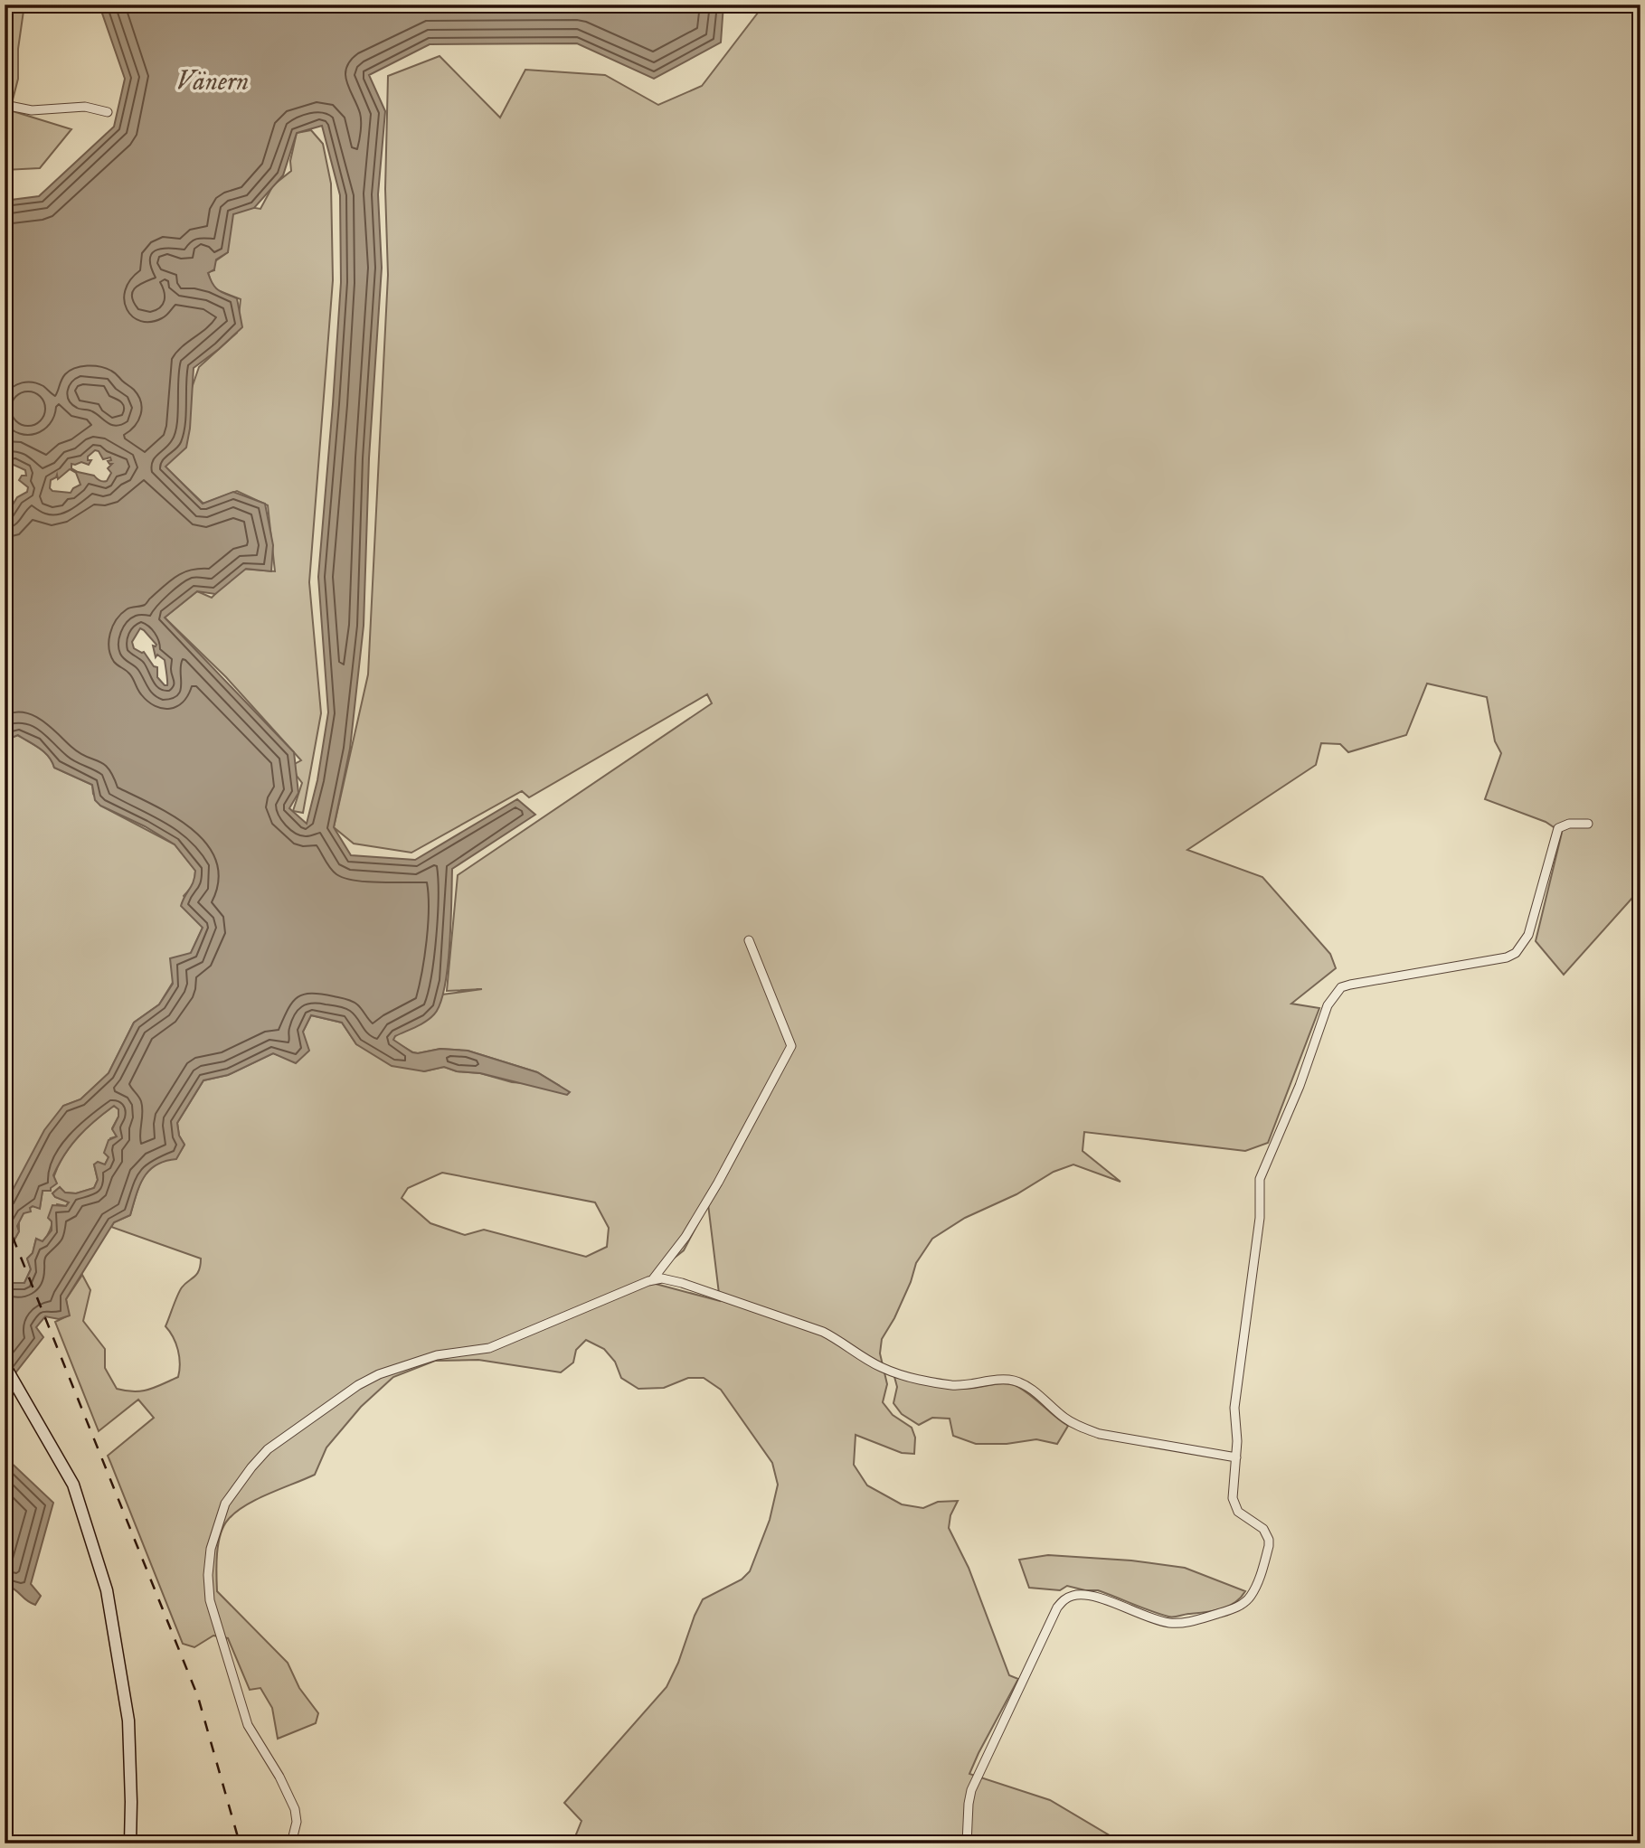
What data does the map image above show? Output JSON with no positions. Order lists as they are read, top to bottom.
{
  "water": ["Vänern"]
}
